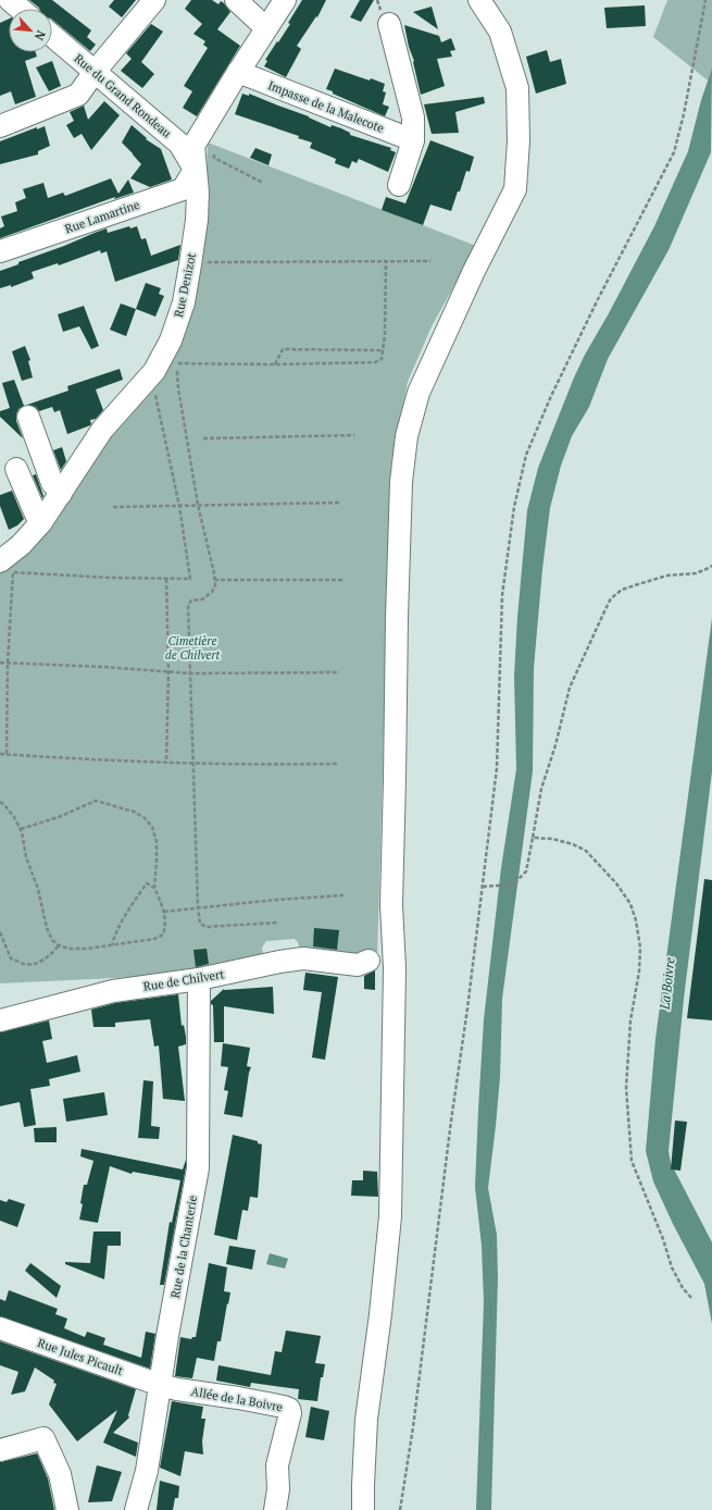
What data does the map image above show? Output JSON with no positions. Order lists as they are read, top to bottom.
{
  "streets": {
    "street": [
      "Rue du Grand Rondeau",
      "Impasse de la Malecote",
      "Rue Lamartine",
      "Rue Denizot",
      "Rue de Chilvert",
      "Rue de la Chanterie",
      "Rue Jules Picault",
      "Allée de la Boivre"
    ]
  },
  "crossings": [
    ["Rue du Grand Rondeau", "Rue Lamartine"],
    ["Rue du Grand Rondeau", "Rue Denizot"],
    ["Impasse de la Malecote", "Rue Denizot"],
    ["Rue Lamartine", "Rue Denizot"],
    ["Rue de Chilvert", "Rue de la Chanterie"],
    ["Rue de la Chanterie", "Rue Jules Picault"],
    ["Rue de la Chanterie", "Allée de la Boivre"],
    ["Rue Jules Picault", "Allée de la Boivre"]
  ],
  "water": ["La Boivre"],
  "parks": ["Cimetière de Chilvert"],
  "north": "bottom right"
}
